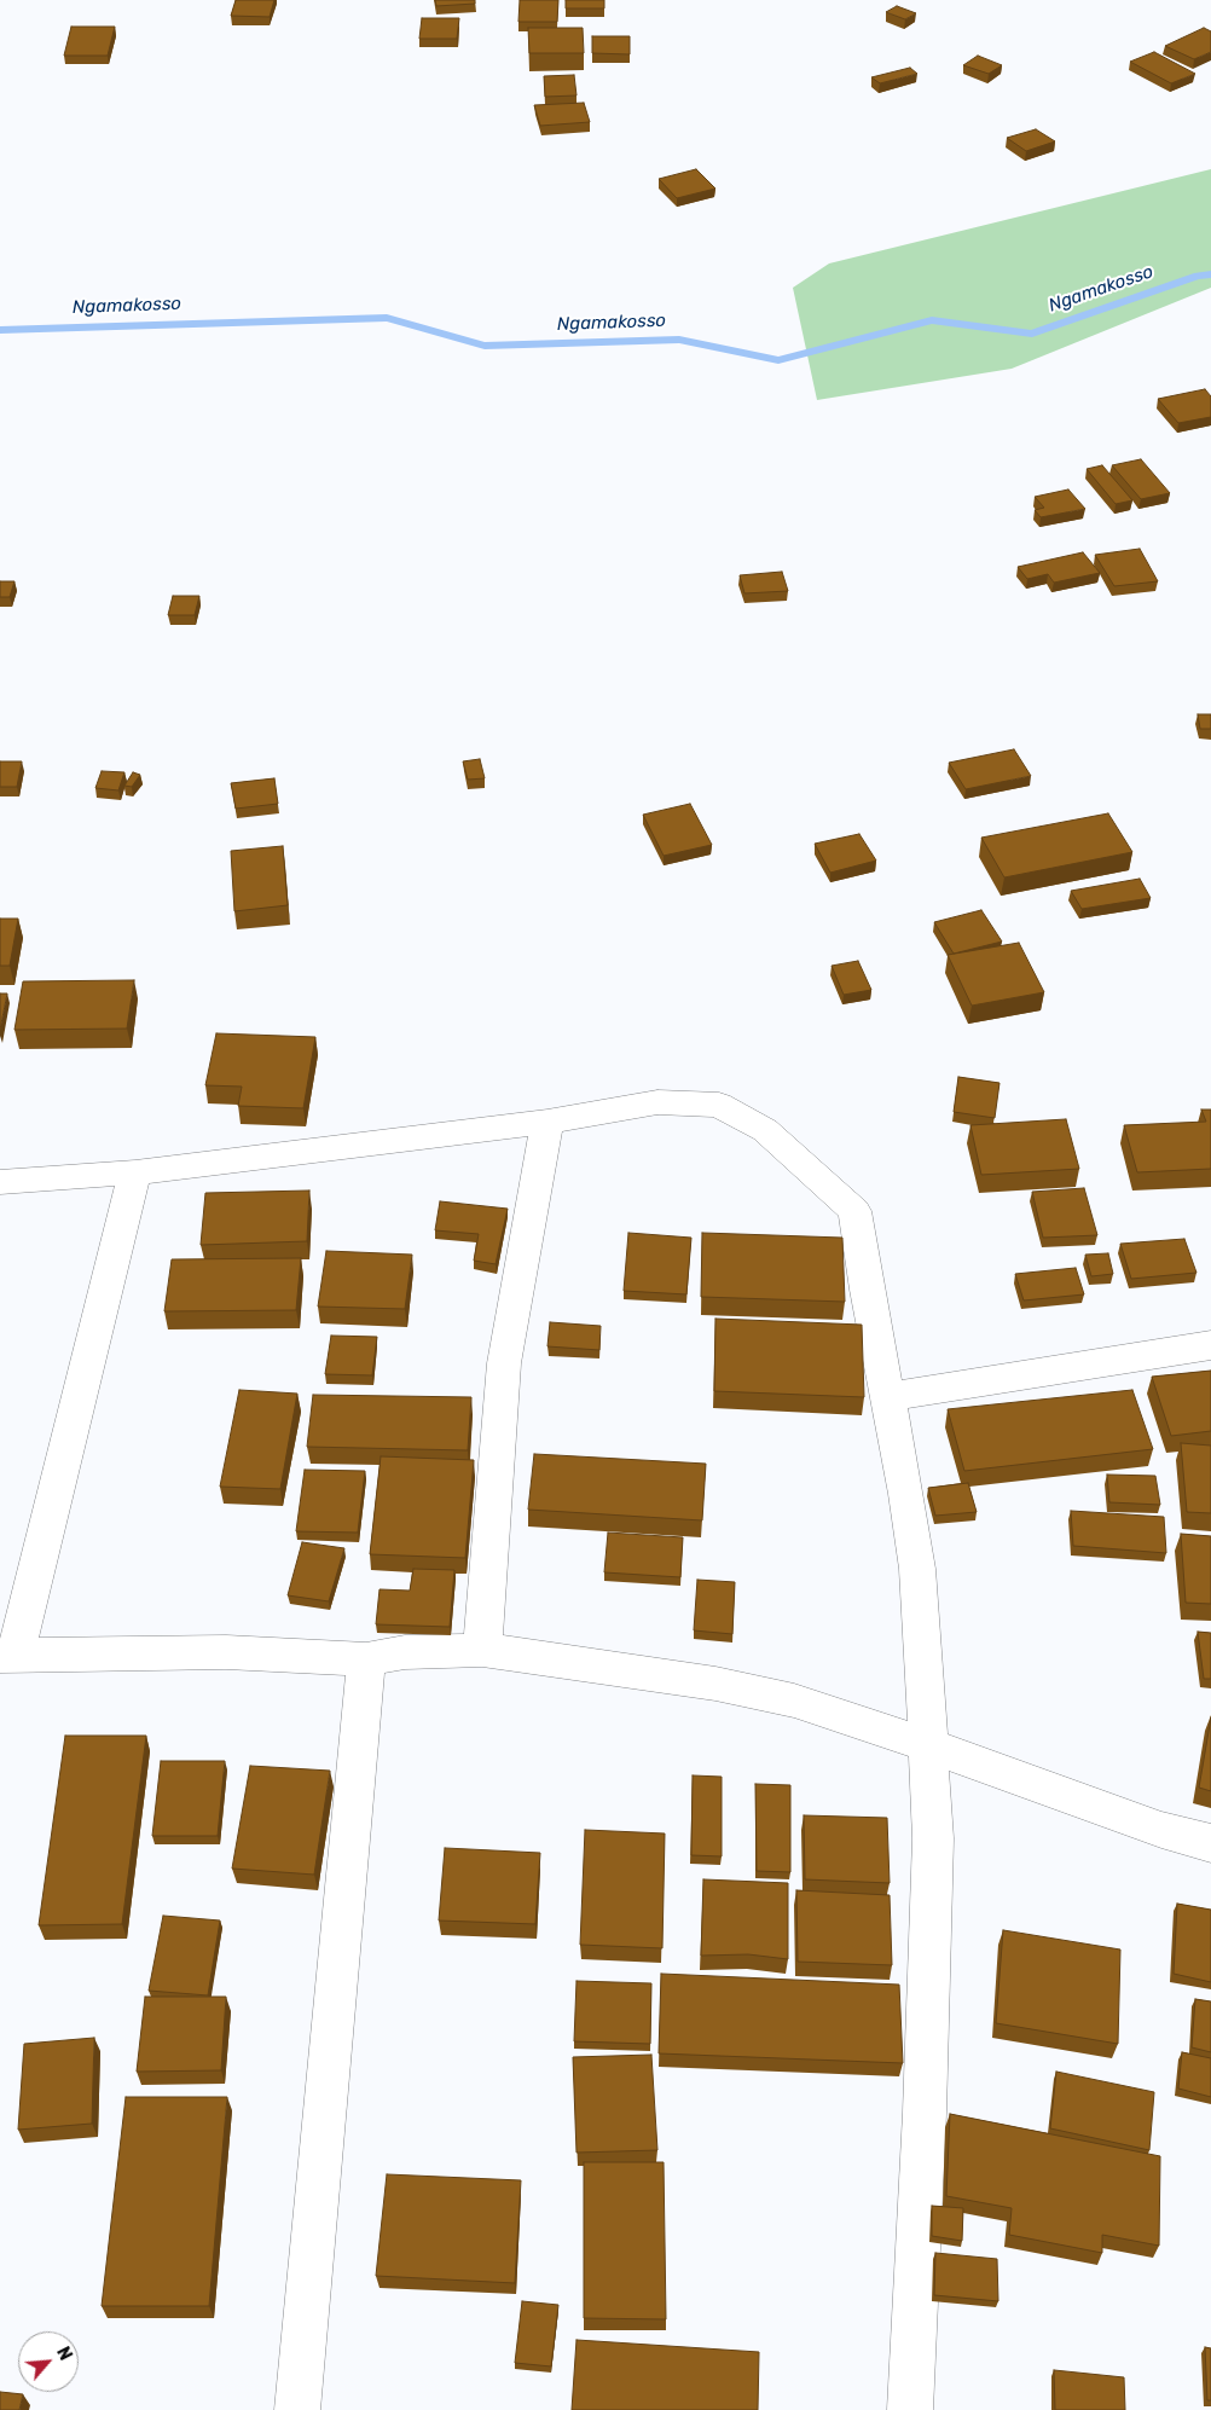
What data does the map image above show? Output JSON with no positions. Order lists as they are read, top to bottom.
{
  "water": ["Ngamakosso"],
  "north": "top right"
}
